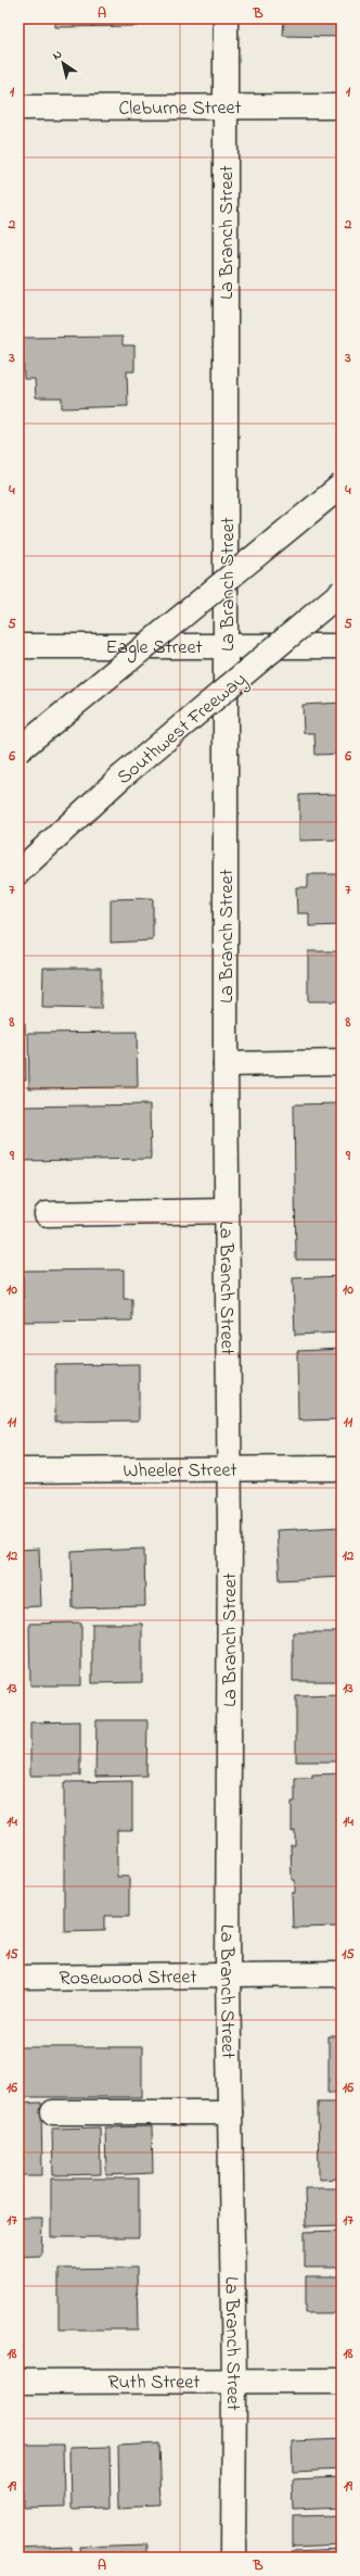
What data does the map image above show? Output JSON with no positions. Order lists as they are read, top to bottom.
{
  "streets": {
    "main road": [
      "Cleburne Street",
      "La Branch Street",
      "Eagle Street",
      "Southwest Freeway",
      "Wheeler Street",
      "Rosewood Street",
      "Ruth Street"
    ]
  },
  "crossings": [
    ["Cleburne Street", "La Branch Street"],
    ["La Branch Street", "Eagle Street"],
    ["La Branch Street", "Wheeler Street"],
    ["La Branch Street", "Rosewood Street"],
    ["La Branch Street", "Ruth Street"]
  ],
  "north": "top left",
  "grid": {
    "columns": ["A", "B"],
    "rows": [
      "1",
      "2",
      "3",
      "4",
      "5",
      "6",
      "7",
      "8",
      "9",
      "10",
      "11",
      "12",
      "13",
      "14",
      "15",
      "16",
      "17",
      "18",
      "19"
    ]
  }
}
